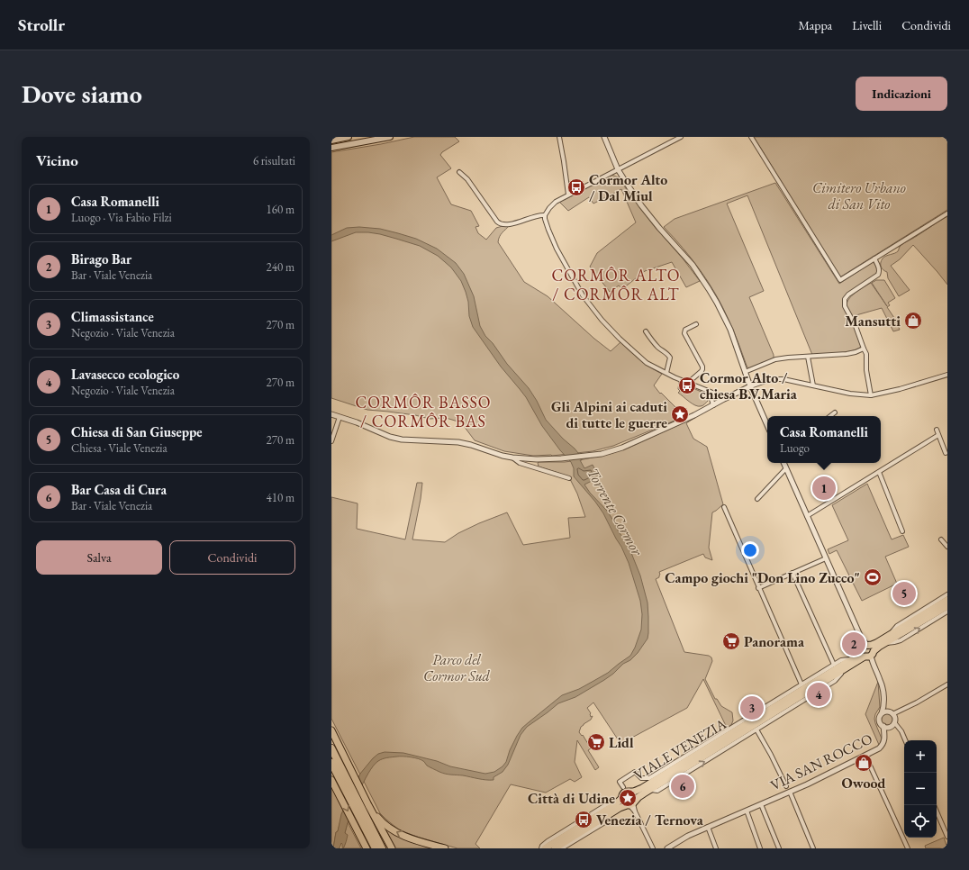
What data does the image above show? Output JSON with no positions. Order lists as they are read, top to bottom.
{
  "streets": {
    "main road": ["VIALE VENEZIA"],
    "street": ["VIA SAN ROCCO"]
  },
  "districts": ["CORMÔR ALTO / CORMÔR ALT", "CORMÔR BASSO / CORMÔR BAS"],
  "water": ["Torrente Cormor"],
  "parks": ["Cimitero Urbano di San Vito", "Parco del Cormor Sud"],
  "places": {
    "bus stop": ["Cormor Alto / Dal Miul", "Cormor Alto / chiesa B.V.Maria", "Venezia / Ternova"],
    "shop": ["Mansutti", "Owood"],
    "place": ["Gli Alpini ai caduti di tutte le guerre", "Città di Udine"],
    "sports": ["Campo giochi \"Don Lino Zucco\""],
    "supermarket": ["Panorama", "Lidl"]
  },
  "page": {
    "header": "Strollr",
    "nav": ["Mappa", "Livelli", "Condividi"],
    "buttons": [
      "Indicazioni",
      ["Salva", "Condividi"]
    ],
    "title": "Dove siamo",
    "heading": ["Vicino", "6 risultati"],
    "list": [
      {
        "mark": "1",
        "name": "Casa Romanelli",
        "note": "Luogo · Via Fabio Filzi",
        "value": "160 m"
      },
      {
        "mark": "2",
        "name": "Birago Bar",
        "note": "Bar · Viale Venezia",
        "value": "240 m"
      },
      {
        "mark": "3",
        "name": "Climassistance",
        "note": "Negozio · Viale Venezia",
        "value": "270 m"
      },
      {
        "mark": "4",
        "name": "Lavasecco ecologico",
        "note": "Negozio · Viale Venezia",
        "value": "270 m"
      },
      {
        "mark": "5",
        "name": "Chiesa di San Giuseppe",
        "note": "Chiesa · Viale Venezia",
        "value": "270 m"
      },
      {
        "mark": "6",
        "name": "Bar Casa di Cura",
        "note": "Bar · Viale Venezia",
        "value": "410 m"
      }
    ],
    "popup": ["Casa Romanelli", "Luogo"],
    "pins": [
      "1",
      "5",
      "2",
      "4",
      "3",
      "6"
    ],
    "map_buttons": ["+", "−"]
  }
}
